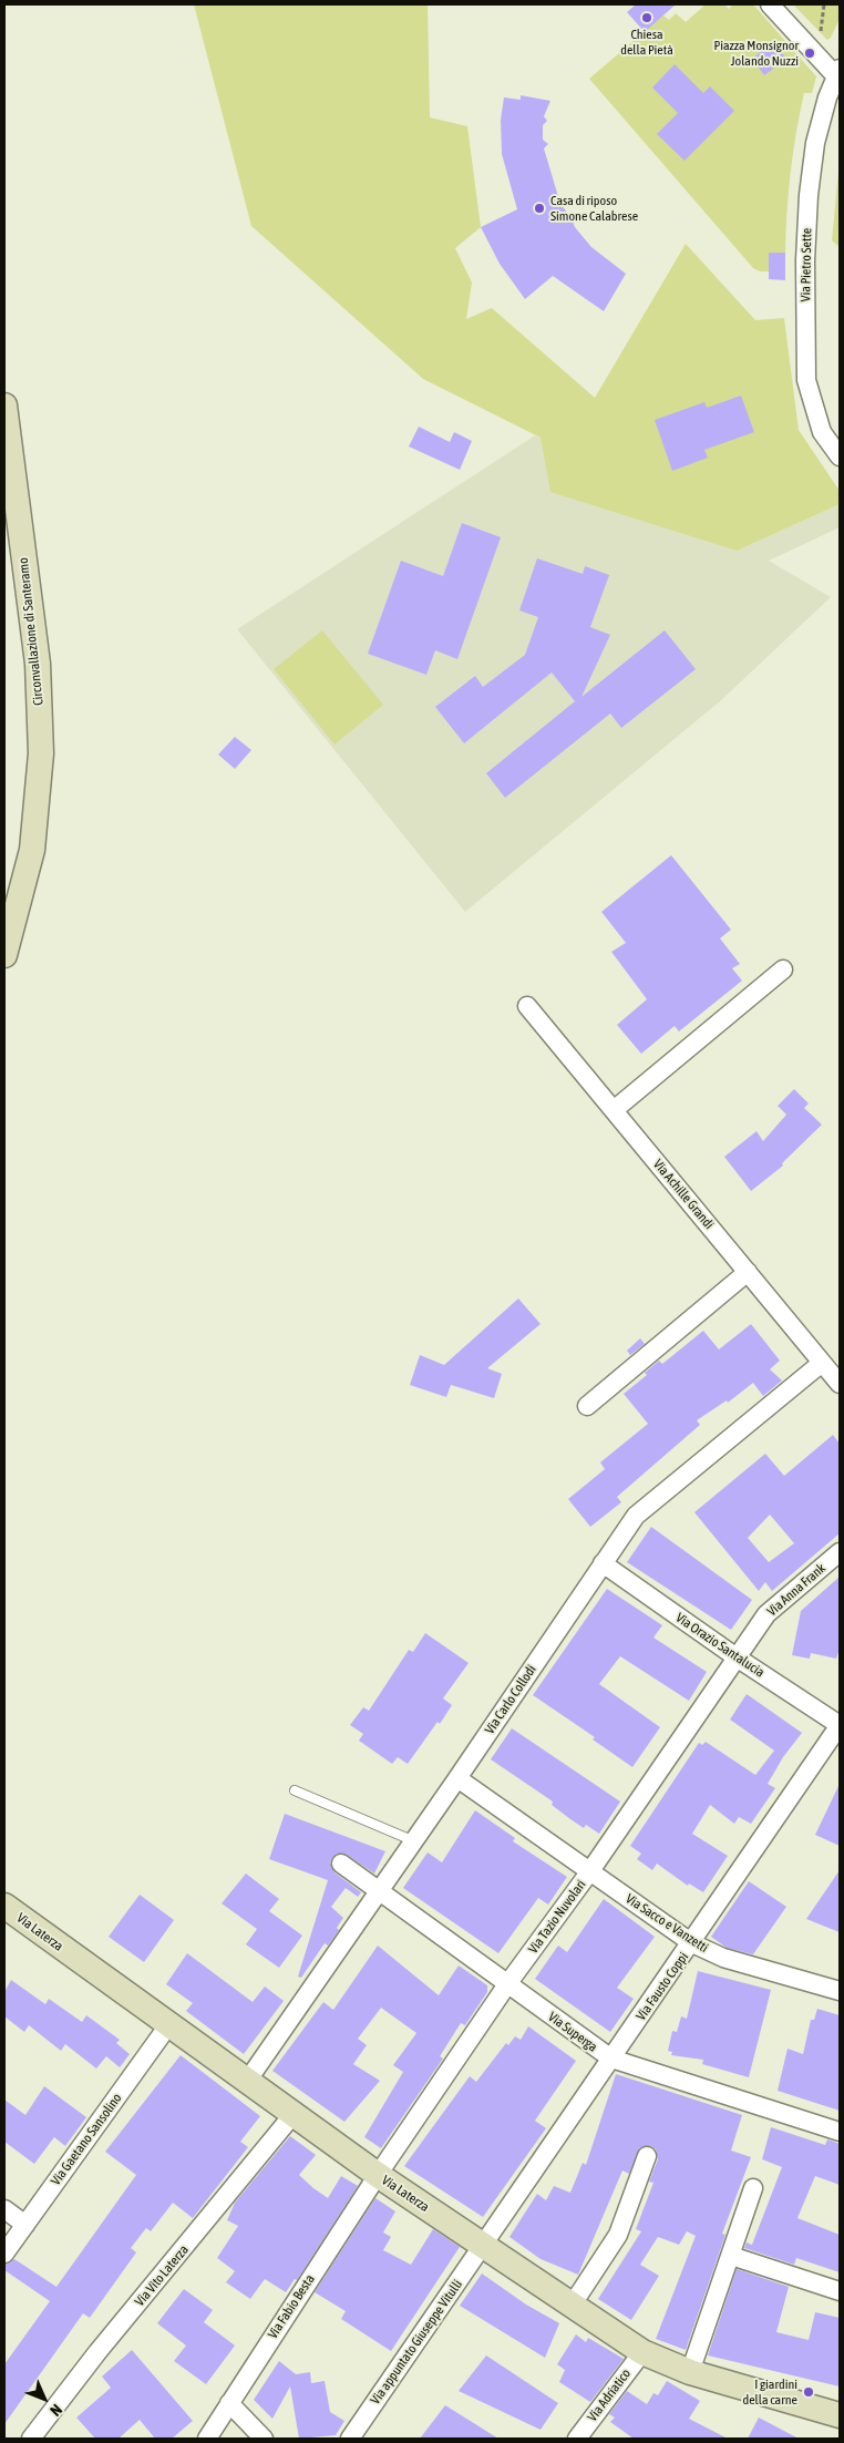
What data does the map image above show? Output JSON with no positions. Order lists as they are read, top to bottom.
{
  "streets": {
    "street": [
      "Via Pietro Sette",
      "Circonvallazione di Santeramo",
      "Via Achille Grandi",
      "Via Anna Frank",
      "Via Orazio Santalucia",
      "Via Carlo Collodi",
      "Via Tazio Nuvolari",
      "Via Sacco e Vanzetti",
      "Via Laterza",
      "Via Fausto Coppi",
      "Via Superga",
      "Via Gaetano Sansolino",
      "Via Vito Laterza",
      "Via Fabio Besta",
      "Via appuntato Giuseppe Vitulli",
      "Via Adriatico"
    ]
  },
  "crossings": [
    ["Via Achille Grandi", "Via Carlo Collodi"],
    ["Via Anna Frank", "Via Orazio Santalucia"],
    ["Via Anna Frank", "Via Tazio Nuvolari"],
    ["Via Orazio Santalucia", "Via Carlo Collodi"],
    ["Via Orazio Santalucia", "Via Tazio Nuvolari"],
    ["Via Orazio Santalucia", "Via Fausto Coppi"],
    ["Via Carlo Collodi", "Via Sacco e Vanzetti"],
    ["Via Carlo Collodi", "Via Laterza"],
    ["Via Carlo Collodi", "Via Superga"],
    ["Via Tazio Nuvolari", "Via Sacco e Vanzetti"],
    ["Via Tazio Nuvolari", "Via Laterza"],
    ["Via Tazio Nuvolari", "Via Superga"],
    ["Via Tazio Nuvolari", "Via Fabio Besta"],
    ["Via Sacco e Vanzetti", "Via Fausto Coppi"],
    ["Via Laterza", "Via Fausto Coppi"],
    ["Via Laterza", "Via Gaetano Sansolino"],
    ["Via Laterza", "Via Vito Laterza"],
    ["Via Laterza", "Via Fabio Besta"],
    ["Via Laterza", "Via appuntato Giuseppe Vitulli"],
    ["Via Laterza", "Via Adriatico"],
    ["Via Fausto Coppi", "Via Superga"],
    ["Via Fausto Coppi", "Via appuntato Giuseppe Vitulli"]
  ],
  "places": [
    "Chiesa della Pietà",
    "Piazza Monsignor Jolando Nuzzi",
    "Casa di riposo Simone Calabrese",
    "I giardini della carne"
  ],
  "north": "bottom right"
}
